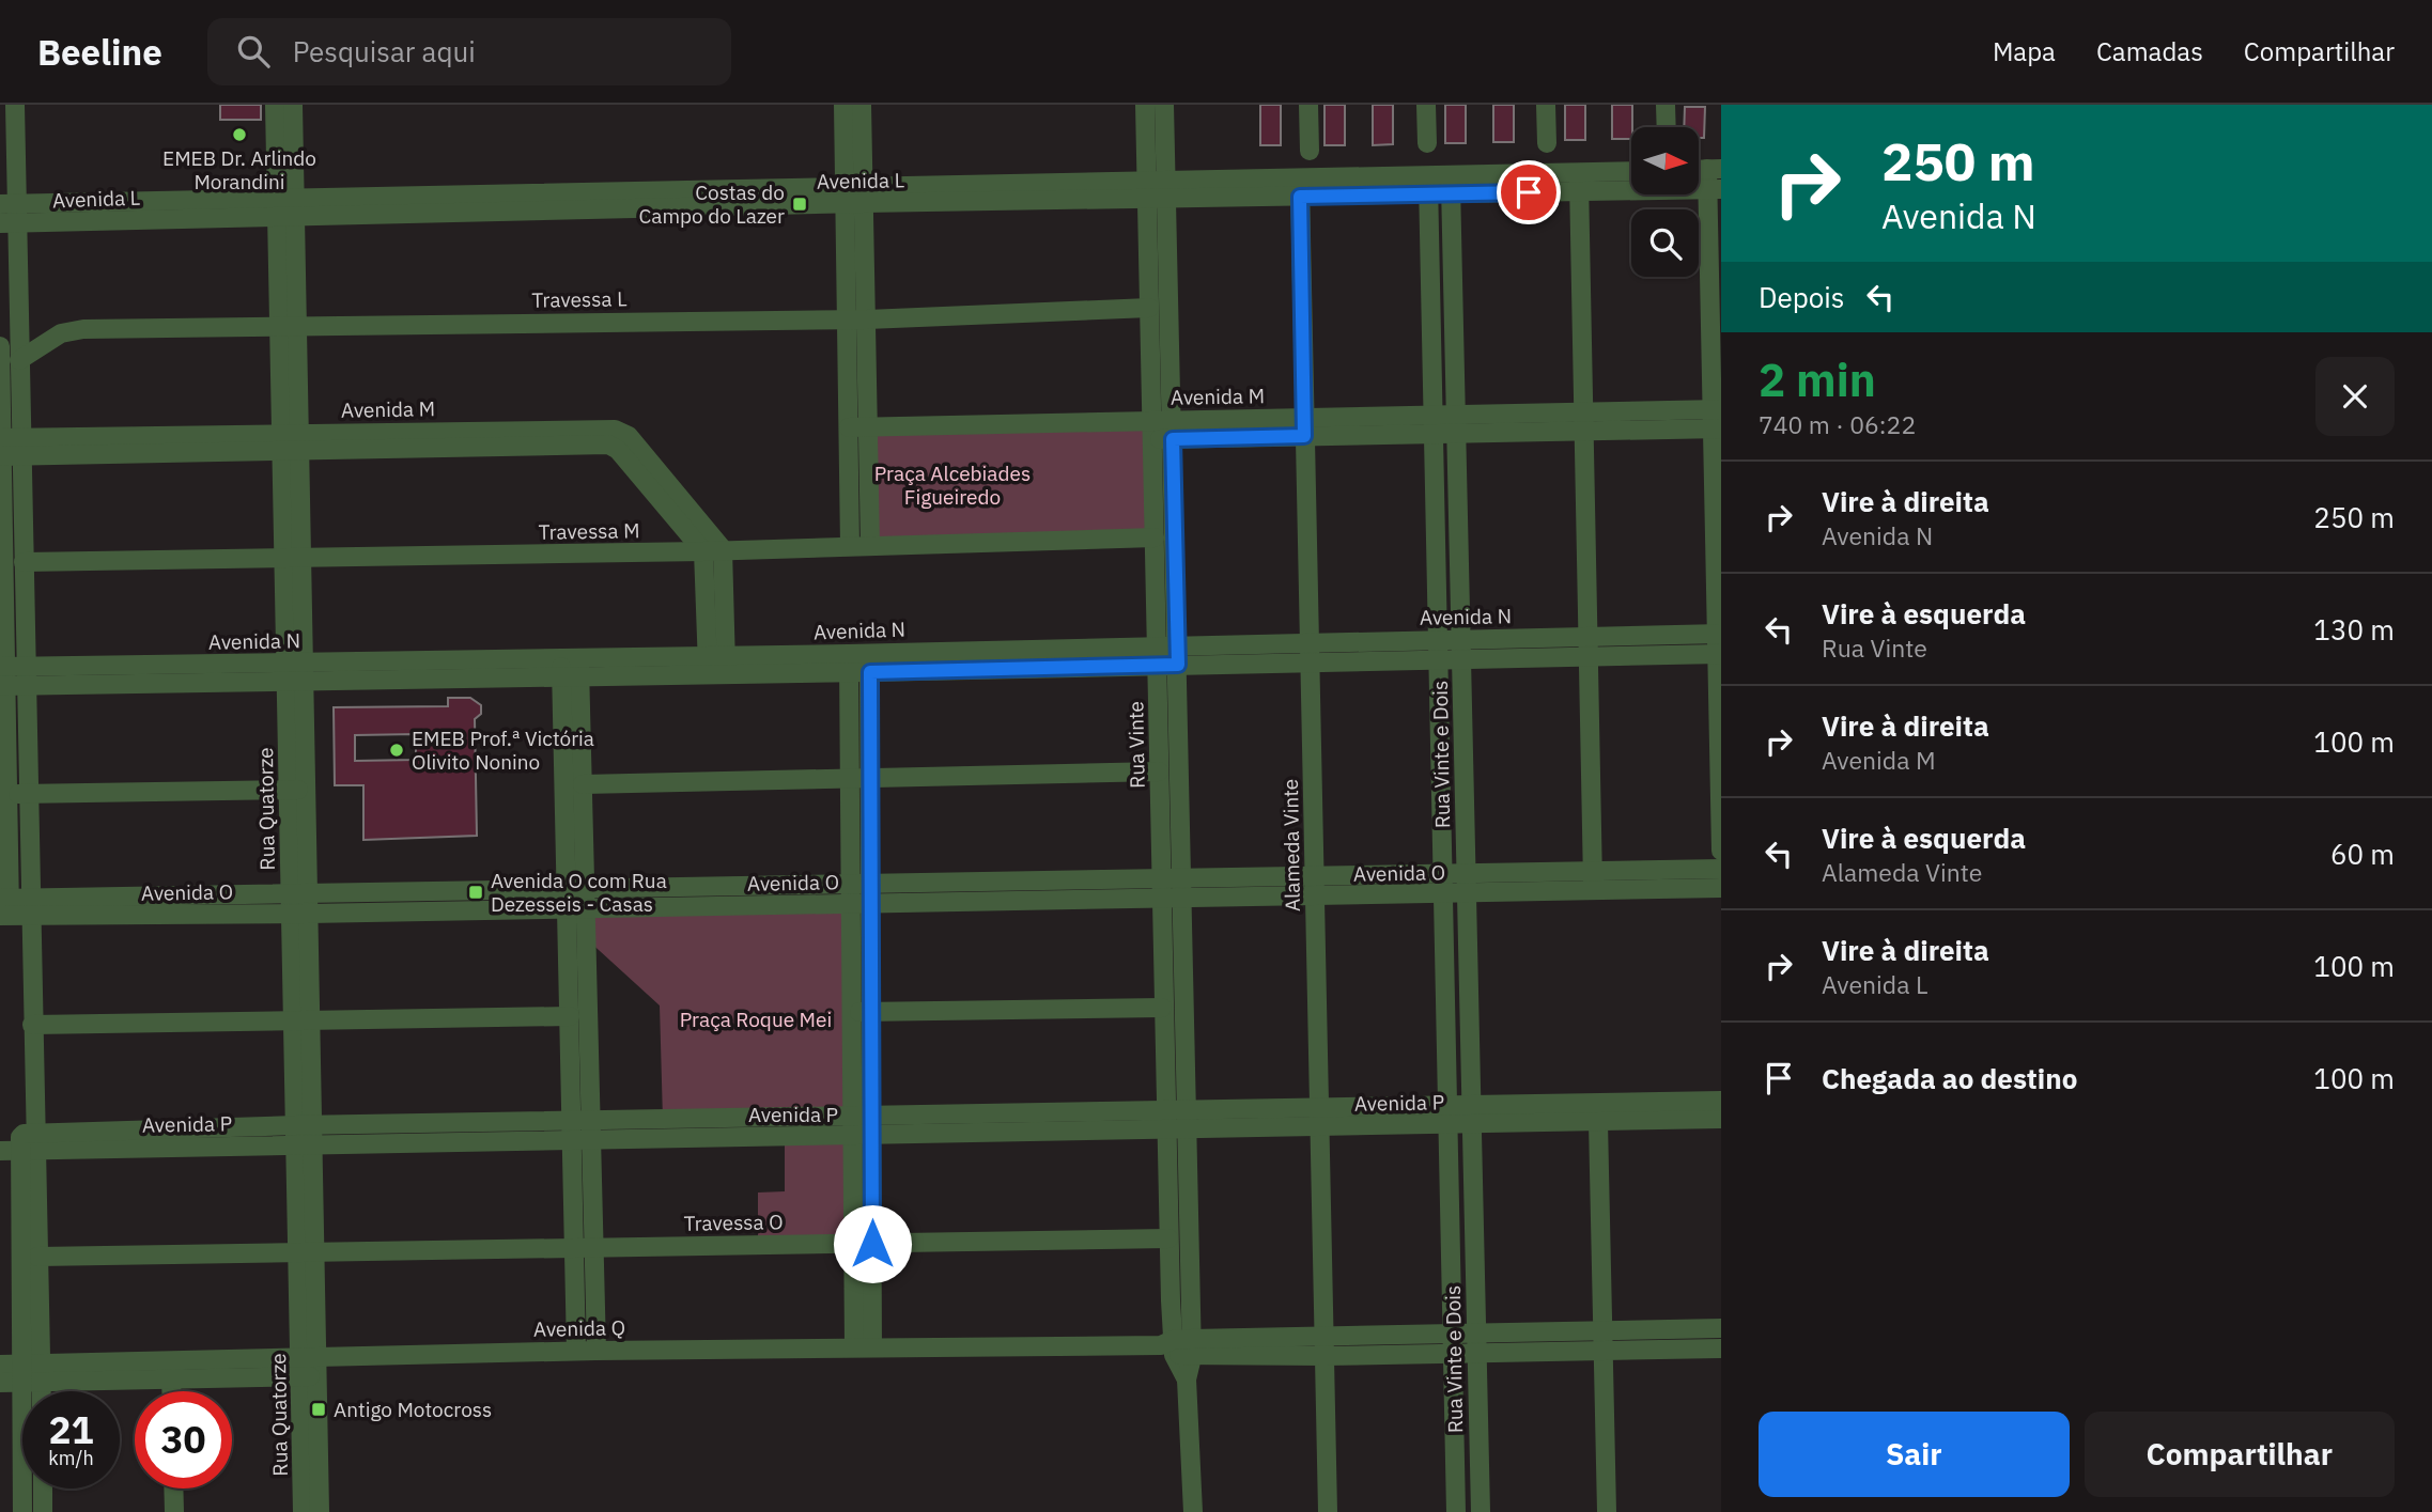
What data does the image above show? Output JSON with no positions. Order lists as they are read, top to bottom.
{
  "streets": {
    "street": [
      "Avenida L",
      "Travessa L",
      "Avenida M",
      "Travessa M",
      "Avenida N",
      "Rua Vinte",
      "Rua Vinte e Dois",
      "Rua Quatorze",
      "Alameda Vinte",
      "Avenida O",
      "Avenida P",
      "Travessa O",
      "Avenida Q"
    ]
  },
  "crossings": [
    ["Avenida L", "Rua Vinte"],
    ["Avenida L", "Rua Vinte e Dois"],
    ["Avenida L", "Rua Quatorze"],
    ["Avenida L", "Alameda Vinte"],
    ["Travessa L", "Rua Vinte"],
    ["Travessa L", "Rua Quatorze"],
    ["Avenida M", "Travessa M"],
    ["Avenida M", "Rua Vinte"],
    ["Avenida M", "Rua Vinte e Dois"],
    ["Avenida M", "Rua Quatorze"],
    ["Avenida M", "Alameda Vinte"],
    ["Travessa M", "Rua Vinte"],
    ["Travessa M", "Rua Quatorze"],
    ["Avenida N", "Rua Vinte"],
    ["Avenida N", "Rua Vinte e Dois"],
    ["Avenida N", "Rua Quatorze"],
    ["Avenida N", "Alameda Vinte"],
    ["Rua Vinte", "Avenida O"],
    ["Rua Vinte", "Avenida P"],
    ["Rua Vinte", "Travessa O"],
    ["Rua Vinte", "Avenida Q"],
    ["Rua Vinte e Dois", "Avenida O"],
    ["Rua Vinte e Dois", "Avenida P"],
    ["Rua Vinte e Dois", "Avenida Q"],
    ["Rua Quatorze", "Avenida O"],
    ["Rua Quatorze", "Avenida P"],
    ["Rua Quatorze", "Travessa O"],
    ["Rua Quatorze", "Avenida Q"],
    ["Alameda Vinte", "Avenida O"],
    ["Alameda Vinte", "Avenida P"],
    ["Alameda Vinte", "Avenida Q"]
  ],
  "parks": ["Praça Alcebiades Figueiredo", "Praça Roque Mei"],
  "places": {
    "other": ["EMEB Dr. Arlindo Morandini", "EMEB Prof.ª Victória Olivito Nonino"],
    "transit": ["Costas do Campo do Lazer", "Avenida O com Rua Dezesseis - Casas", "Antigo Motocross"]
  },
  "north": "right",
  "page": {
    "header": "Beeline",
    "search": "Pesquisar aqui",
    "nav": ["Mapa", "Camadas", "Compartilhar"],
    "turn": ["250 m", "Avenida N"],
    "then": "Depois",
    "heading": ["2 min", "740 m · 06:22"],
    "list": [
      {
        "name": "Vire à direita",
        "note": "Avenida N",
        "value": "250 m"
      },
      {
        "name": "Vire à esquerda",
        "note": "Rua Vinte",
        "value": "130 m"
      },
      {
        "name": "Vire à direita",
        "note": "Avenida M",
        "value": "100 m"
      },
      {
        "name": "Vire à esquerda",
        "note": "Alameda Vinte",
        "value": "60 m"
      },
      {
        "name": "Vire à direita",
        "note": "Avenida L",
        "value": "100 m"
      },
      {
        "name": "Chegada ao destino",
        "value": "100 m"
      }
    ],
    "speed": "21 km/h",
    "limit": "30",
    "buttons": ["Sair", "Compartilhar"]
  }
}
